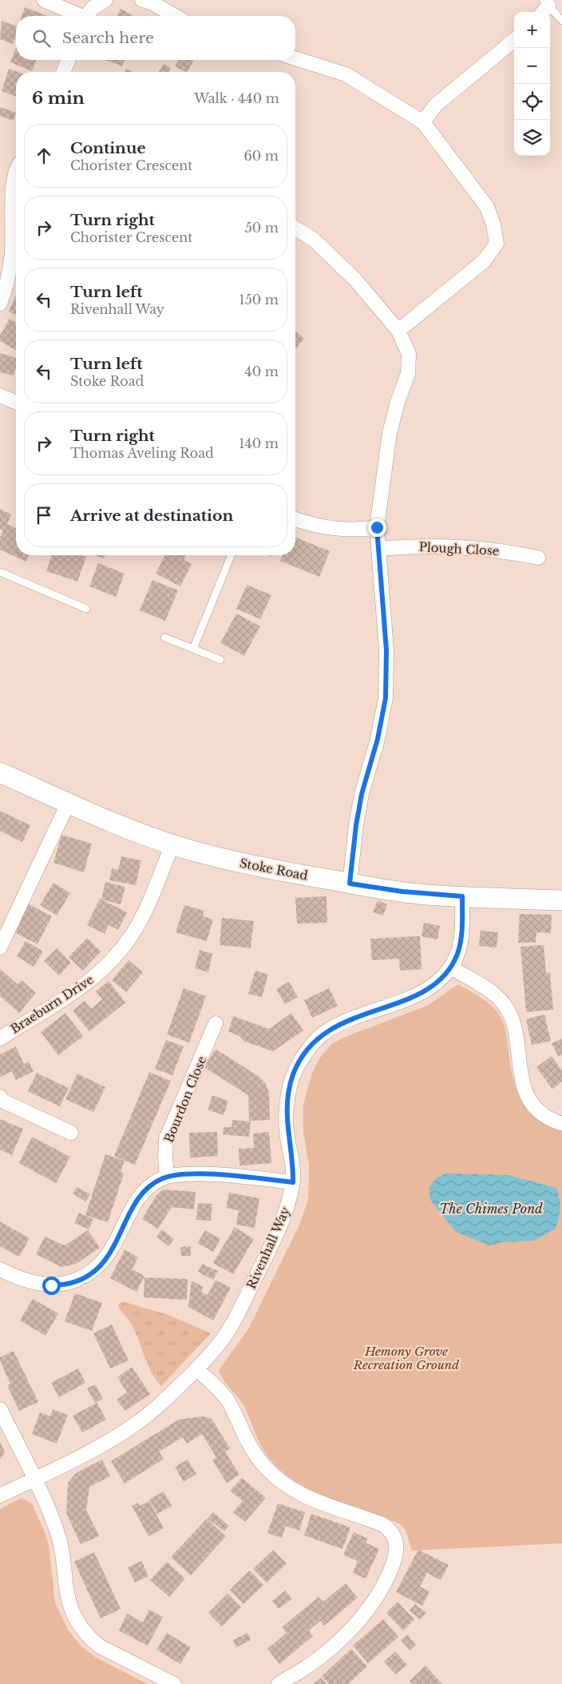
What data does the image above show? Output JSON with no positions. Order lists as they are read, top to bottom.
{
  "streets": {
    "street": [
      "Plough Close",
      "Stoke Road",
      "Braeburn Drive",
      "Bourdon Close",
      "Rivenhall Way"
    ]
  },
  "crossings": [
    ["Stoke Road", "Braeburn Drive"],
    ["Stoke Road", "Rivenhall Way"]
  ],
  "water": ["The Chimes Pond"],
  "parks": ["Hemony Grove Recreation Ground"],
  "page": {
    "map_buttons": ["+", "−"],
    "search": "Search here",
    "heading": ["6 min", "Walk · 440 m"],
    "list": [
      ["Continue", "Chorister Crescent", "60 m"],
      ["Turn right", "Chorister Crescent", "50 m"],
      ["Turn left", "Rivenhall Way", "150 m"],
      ["Turn left", "Stoke Road", "40 m"],
      ["Turn right", "Thomas Aveling Road", "140 m"],
      "Arrive at destination"
    ]
  }
}
